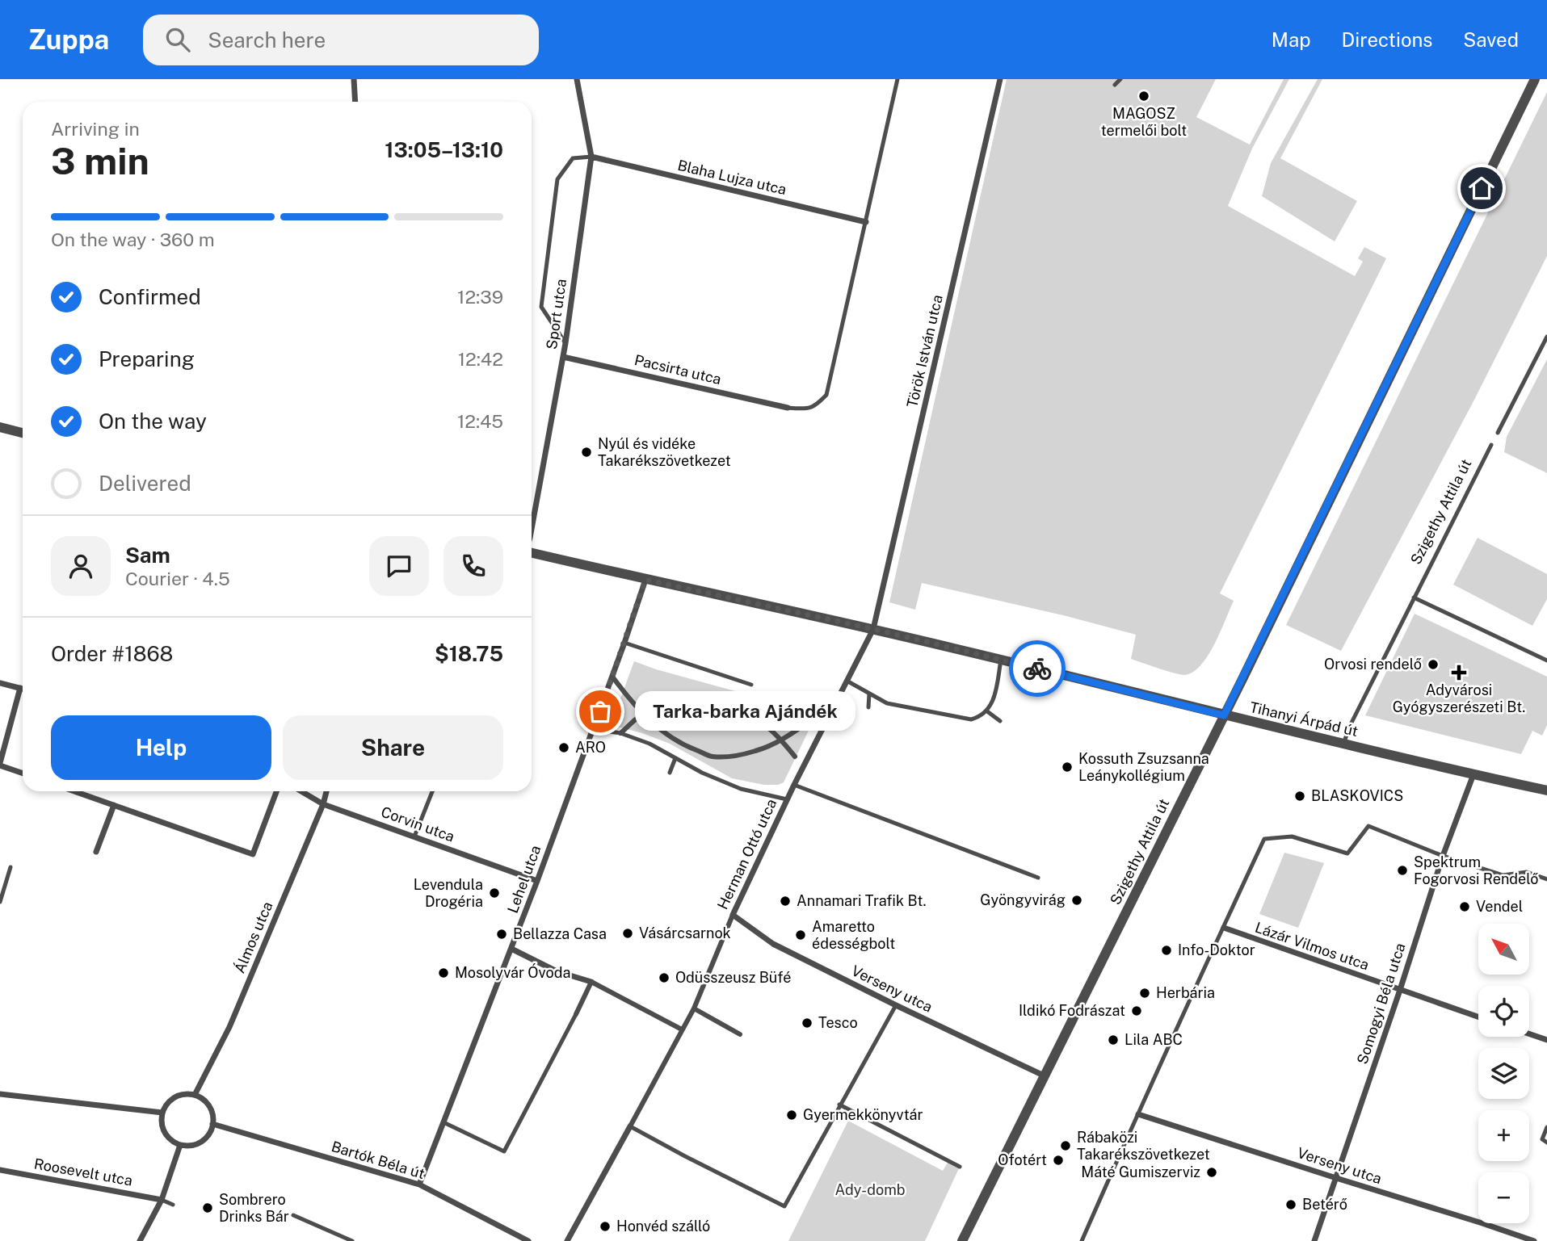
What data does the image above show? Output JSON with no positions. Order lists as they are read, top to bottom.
{
  "streets": {
    "street": [
      "Blaha Lujza utca",
      "Sport utca",
      "Török István utca",
      "Pacsirta utca",
      "Szigethy Attila út",
      "Tihanyi Árpád út",
      "Corvin utca",
      "Herman Ottó utca",
      "Lehel utca",
      "Álmos utca",
      "Lázár Vilmos utca",
      "Verseny utca",
      "Somogyi Béla utca",
      "Bartók Béla út",
      "Roosevelt utca"
    ]
  },
  "crossings": [
    ["Blaha Lujza utca", "Sport utca"],
    ["Sport utca", "Pacsirta utca"],
    ["Török István utca", "Tihanyi Árpád út"],
    ["Török István utca", "Herman Ottó utca"],
    ["Szigethy Attila út", "Tihanyi Árpád út"],
    ["Szigethy Attila út", "Verseny utca"],
    ["Tihanyi Árpád út", "Herman Ottó utca"],
    ["Tihanyi Árpád út", "Lehel utca"],
    ["Tihanyi Árpád út", "Somogyi Béla utca"],
    ["Corvin utca", "Lehel utca"],
    ["Corvin utca", "Álmos utca"],
    ["Herman Ottó utca", "Verseny utca"],
    ["Lehel utca", "Bartók Béla út"],
    ["Álmos utca", "Bartók Béla út"],
    ["Lázár Vilmos utca", "Somogyi Béla utca"],
    ["Verseny utca", "Somogyi Béla utca"]
  ],
  "parks": ["Ady-domb"],
  "places": {
    "other": [
      "MAGOSZ termelői bolt",
      "Nyúl és vidéke Takarékszövetkezet",
      "Orvosi rendelő",
      "Tarka-barka Ajándék",
      "ARO",
      "Kossuth Zsuzsanna Leánykollégium",
      "BLASKOVICS",
      "Spektrum Fogorvosi Rendelő",
      "Levendula Drogéria",
      "Gyöngyvirág",
      "Annamari Trafik Bt.",
      "Vendel",
      "Vásárcsarnok",
      "Bellazza Casa",
      "Amaretto édességbolt",
      "Info-Doktor",
      "Mosolyvár Óvoda",
      "Odüsszeusz Büfé",
      "Herbária",
      "Ildikó Fodrászat",
      "Tesco",
      "Lila ABC",
      "Gyermekkönyvtár",
      "Rábaközi Takarékszövetkezet",
      "Ofotért",
      "Máté Gumiszerviz",
      "Betérő",
      "Sombrero Drinks Bár",
      "Honvéd szálló"
    ],
    "health": ["Adyvárosi Gyógyszerészeti Bt."]
  },
  "north": "top left",
  "page": {
    "header": "Zuppa",
    "search": "Search here",
    "nav": ["Map", "Directions", "Saved"],
    "heading": ["3 min", "Arriving in", "13:05–13:10"],
    "panel": [
      "Sam",
      "Courier · 4.5",
      "Order #1868",
      "$18.75"
    ],
    "bar": "On the way · 360 m",
    "list": [
      ["Confirmed", "12:39"],
      ["Preparing", "12:42"],
      ["On the way", "12:45"],
      "Delivered"
    ],
    "bubble": "Tarka-barka Ajándék",
    "buttons": ["Help", "Share"],
    "map_buttons": ["+", "−"]
  }
}
